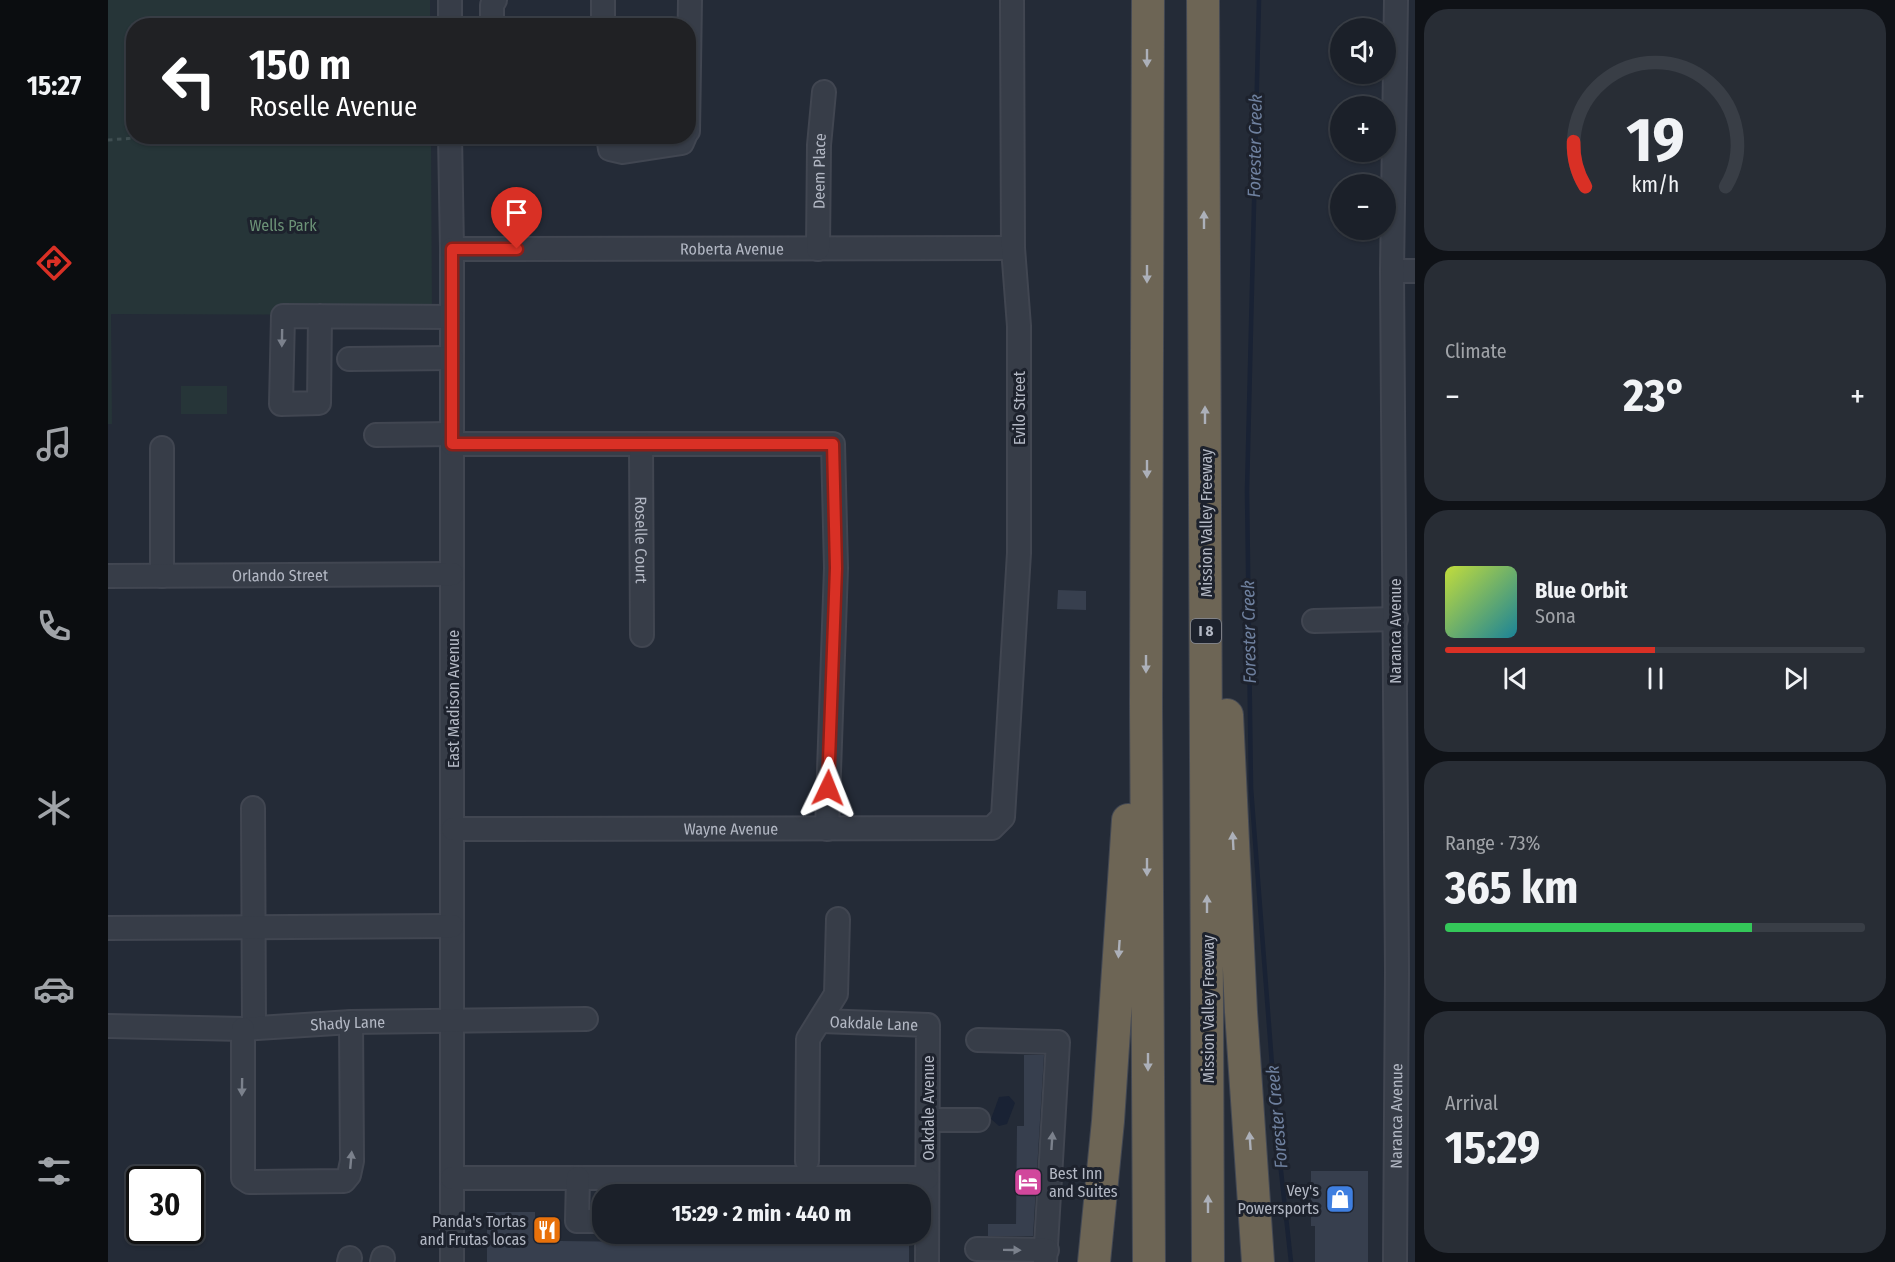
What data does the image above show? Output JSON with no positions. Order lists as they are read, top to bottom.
{
  "streets": {
    "highway": ["Mission Valley Freeway", "I 8"],
    "street": [
      "Deem Place",
      "Roberta Avenue",
      "Evilo Street",
      "Roselle Court",
      "Orlando Street",
      "Naranca Avenue",
      "East Madison Avenue",
      "Wayne Avenue",
      "Shady Lane",
      "Oakdale Lane",
      "Oakdale Avenue"
    ]
  },
  "crossings": [
    ["Deem Place", "Roberta Avenue"],
    ["Roberta Avenue", "Evilo Street"],
    ["Roberta Avenue", "East Madison Avenue"],
    ["Evilo Street", "Wayne Avenue"],
    ["Orlando Street", "East Madison Avenue"],
    ["East Madison Avenue", "Wayne Avenue"],
    ["East Madison Avenue", "Shady Lane"],
    ["Oakdale Lane", "Oakdale Avenue"]
  ],
  "water": ["Forester Creek"],
  "parks": ["Wells Park"],
  "places": {
    "hotel": ["Best Inn and Suites"],
    "shop": ["Vey's Powersports"],
    "restaurant": ["Panda's Tortas and Frutas locas"]
  },
  "page": {
    "tabs": "15:27",
    "map_buttons": ["+", "−"],
    "turn": ["150 m", "Roselle Avenue"],
    "tile": [
      "Climate",
      ["Range · 73%", "365 km"],
      ["Arrival", "15:29"]
    ],
    "heat": ["−", "23°", "+"],
    "song": ["Blue Orbit", "Sona"],
    "limit": "30",
    "trip": "15:29 · 2 min · 440 m",
    "gauge": ["19", "km/h"]
  }
}
